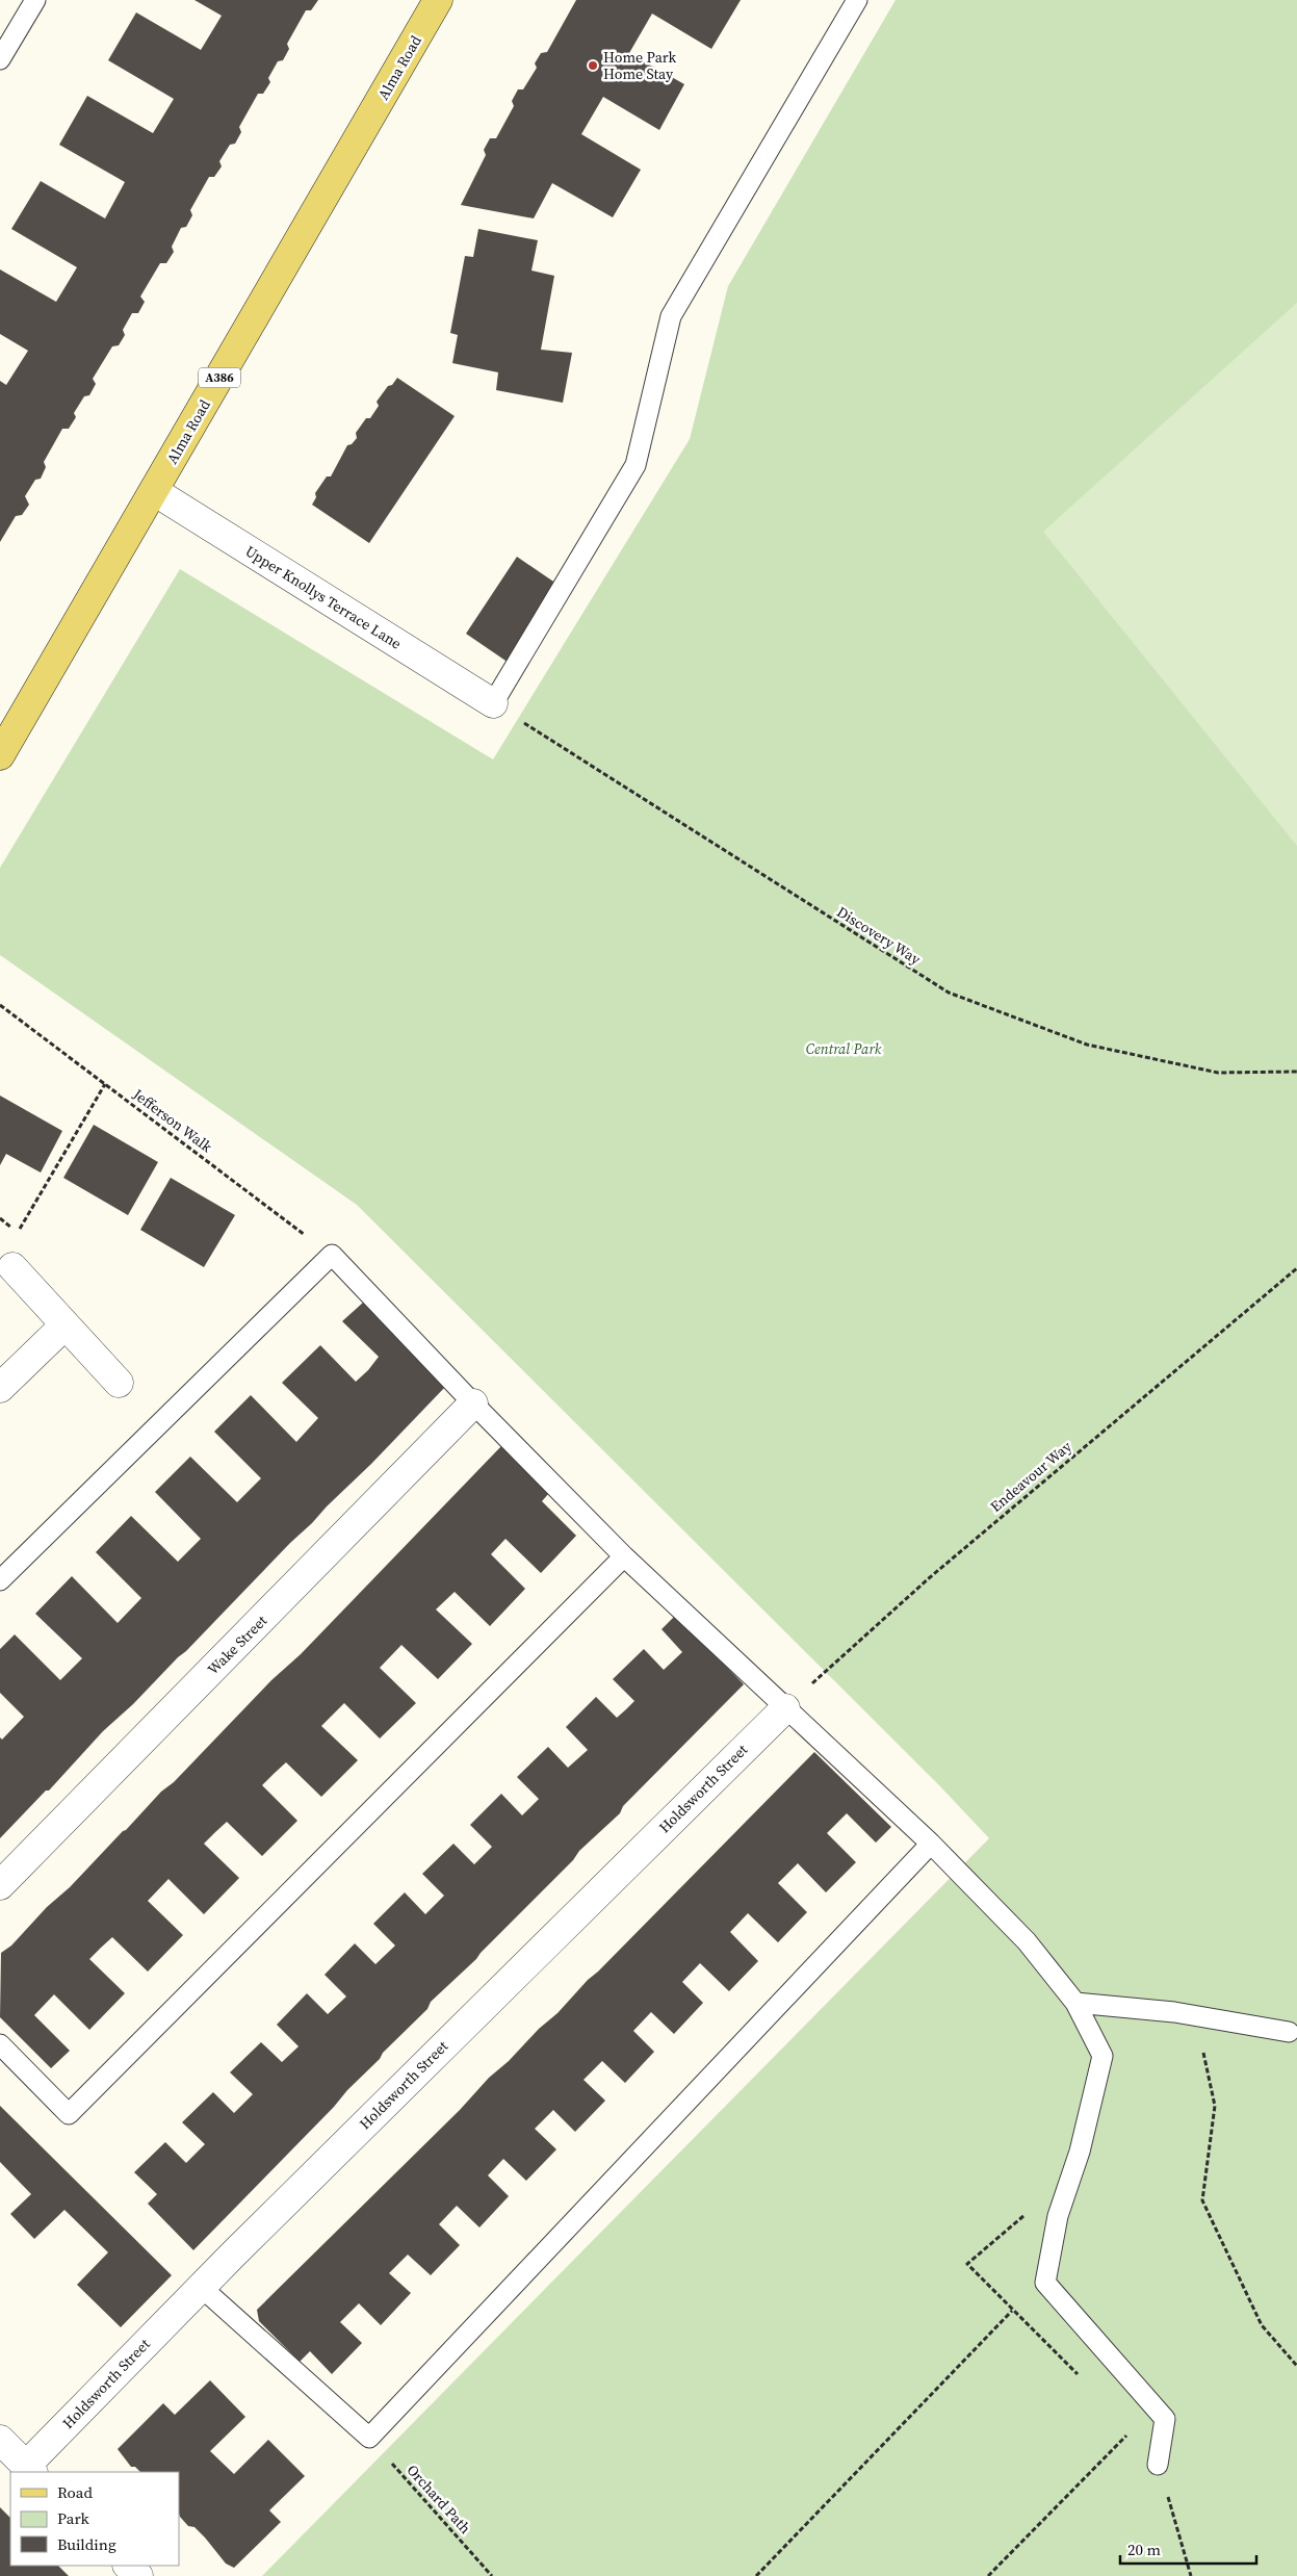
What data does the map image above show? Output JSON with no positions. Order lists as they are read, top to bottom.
{
  "streets": {
    "main road": ["Alma Road", "A386"],
    "street": ["Upper Knollys Terrace Lane", "Wake Street", "Holdsworth Street"],
    "path": [
      "Discovery Way",
      "Jefferson Walk",
      "Endeavour Way",
      "Orchard Path"
    ]
  },
  "crossings": [
    ["Alma Road", "Upper Knollys Terrace Lane"],
    ["Upper Knollys Terrace Lane", "Discovery Way"],
    ["Endeavour Way", "Holdsworth Street"]
  ],
  "parks": ["Central Park"],
  "places": ["Home Park Home Stay"],
  "legend": ["Road", "Park", "Building"],
  "scale_bar": "20 m"
}
